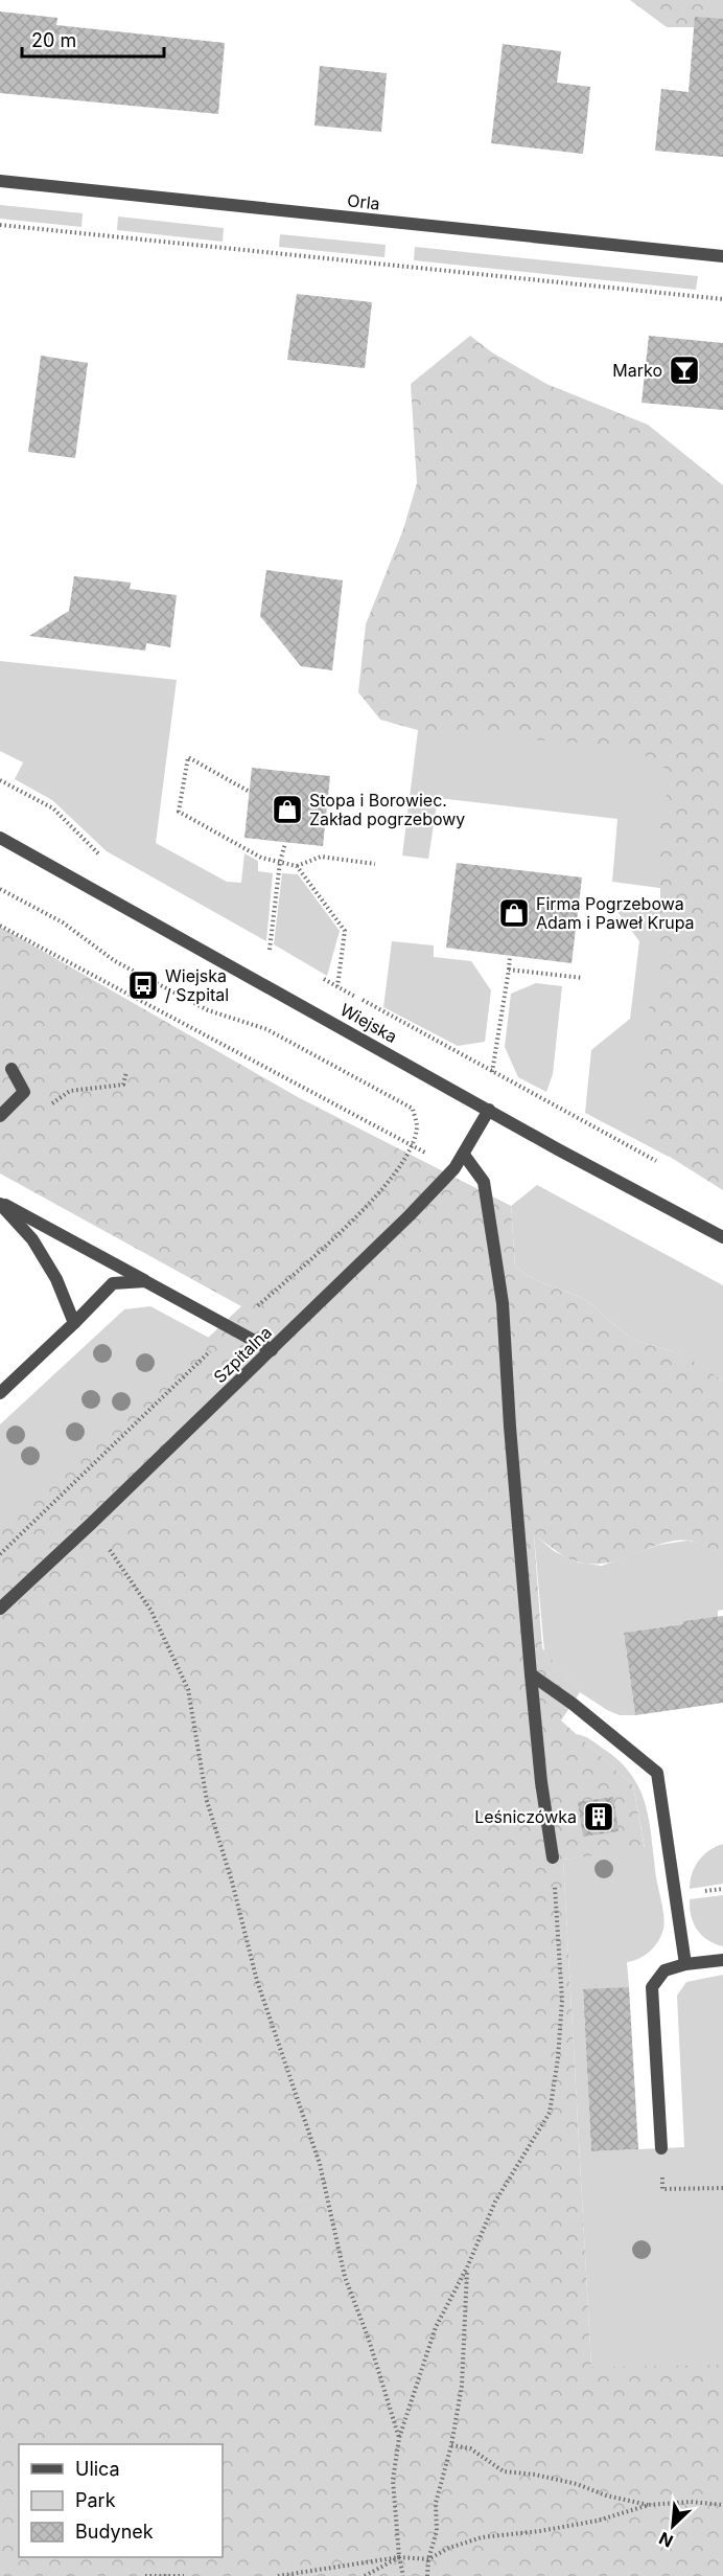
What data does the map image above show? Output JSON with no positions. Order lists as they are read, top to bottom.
{
  "streets": {
    "street": ["Orla", "Wiejska", "Szpitalna"]
  },
  "crossings": [
    ["Wiejska", "Szpitalna"]
  ],
  "places": {
    "bar": ["Marko"],
    "shop": ["Stopa i Borowiec. Zakład pogrzebowy", "Firma Pogrzebowa Adam i Paweł Krupa"],
    "bus stop": ["Wiejska / Szpital"],
    "building": ["Leśniczówka"]
  },
  "legend": ["Ulica", "Park", "Budynek"],
  "scale_bar": "20 m",
  "north": "bottom left"
}
